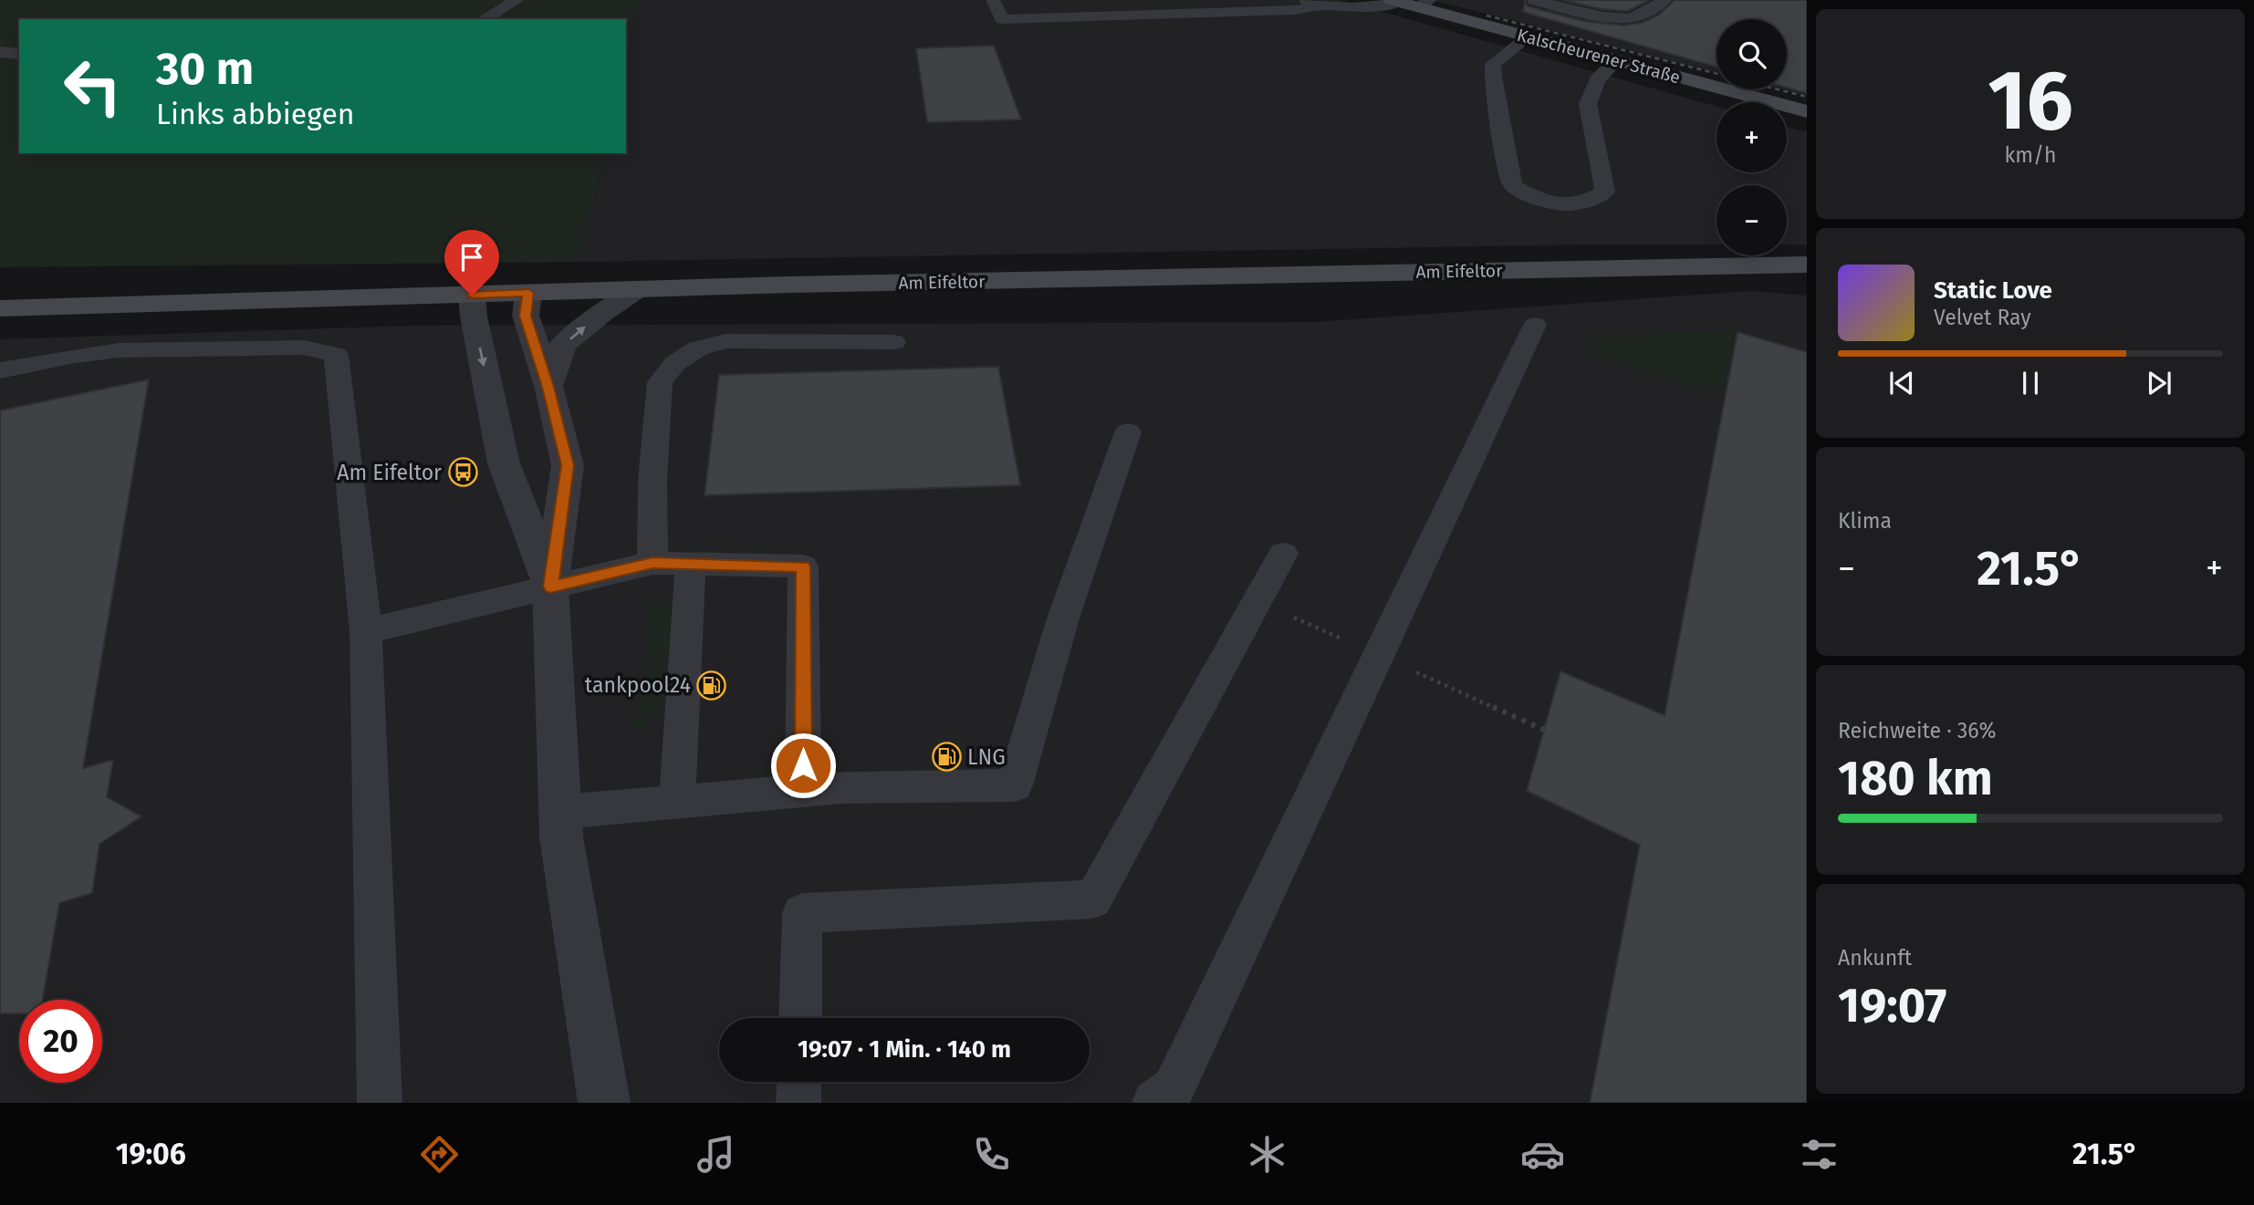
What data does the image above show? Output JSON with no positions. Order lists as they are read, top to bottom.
{
  "streets": {
    "main road": ["Kalscheurener Straße", "Am Eifeltor"]
  },
  "places": {
    "bus stop": ["Am Eifeltor"],
    "fuel station": ["tankpool24", "LNG"]
  },
  "page": {
    "tile": [
      ["16", "km/h"],
      "Klima",
      ["Reichweite · 36%", "180 km"],
      ["Ankunft", "19:07"]
    ],
    "map_buttons": ["+", "−"],
    "turn": ["30 m", "Links abbiegen"],
    "song": ["Static Love", "Velvet Ray"],
    "heat": ["−", "21.5°", "+"],
    "limit": "20",
    "trip": "19:07 · 1 Min. · 140 m",
    "tabs": ["19:06", "21.5°"]
  }
}
